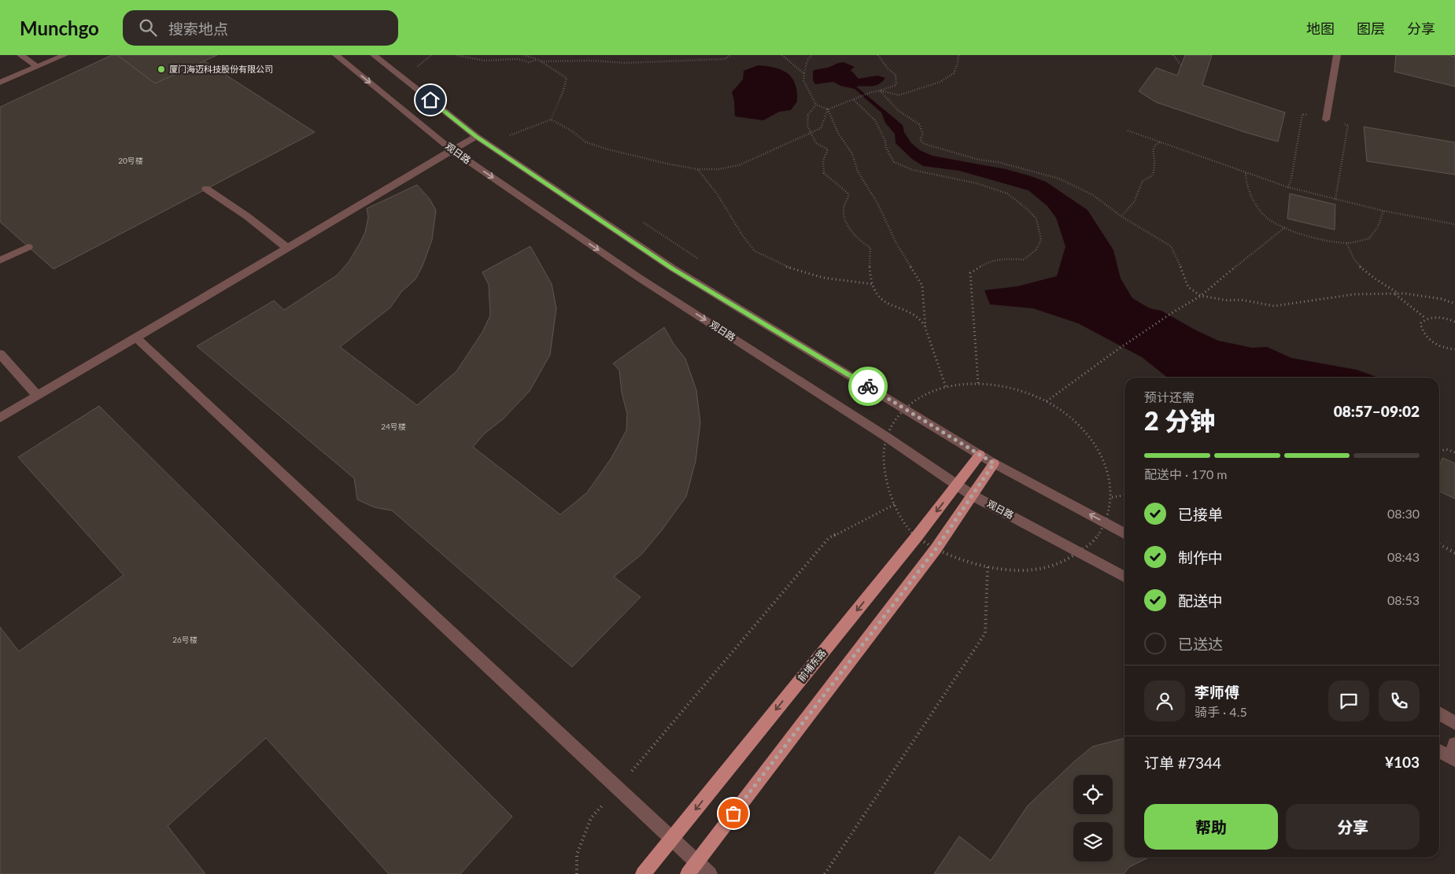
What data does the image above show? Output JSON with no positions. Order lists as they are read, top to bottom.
{
  "streets": {
    "main road": ["前埔东路"],
    "street": ["观日路"]
  },
  "crossings": [
    ["观日路", "前埔东路"]
  ],
  "places": ["厦门海迈科技股份有限公司"],
  "house_numbers": ["20号楼", "24号楼", "26号楼"],
  "page": {
    "header": "Munchgo",
    "search": "搜索地点",
    "nav": ["地图", "图层", "分享"],
    "heading": ["2 分钟", "预计还需", "08:57–09:02"],
    "panel": [
      "李师傅",
      "骑手 · 4.5",
      "订单 #7344",
      "¥103"
    ],
    "bar": "配送中 · 170 m",
    "list": [
      ["已接单", "08:30"],
      ["制作中", "08:43"],
      ["配送中", "08:53"],
      "已送达"
    ],
    "buttons": ["帮助", "分享"]
  }
}
